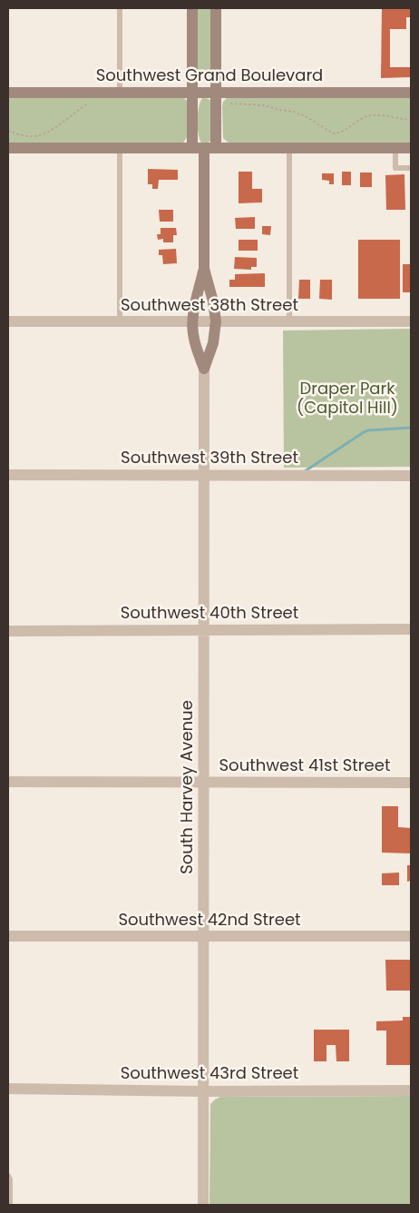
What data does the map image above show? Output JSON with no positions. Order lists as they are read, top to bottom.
{
  "streets": {
    "street": [
      "Southwest Grand Boulevard",
      "Southwest 38th Street",
      "Southwest 39th Street",
      "Southwest 40th Street",
      "Southwest 41st Street",
      "South Harvey Avenue",
      "Southwest 42nd Street",
      "Southwest 43rd Street"
    ]
  },
  "crossings": [
    ["Southwest Grand Boulevard", "South Harvey Avenue"],
    ["Southwest 38th Street", "South Harvey Avenue"],
    ["Southwest 39th Street", "South Harvey Avenue"],
    ["Southwest 40th Street", "South Harvey Avenue"],
    ["Southwest 41st Street", "South Harvey Avenue"],
    ["South Harvey Avenue", "Southwest 42nd Street"],
    ["South Harvey Avenue", "Southwest 43rd Street"]
  ],
  "parks": ["Draper Park (Capitol Hill)"]
}
